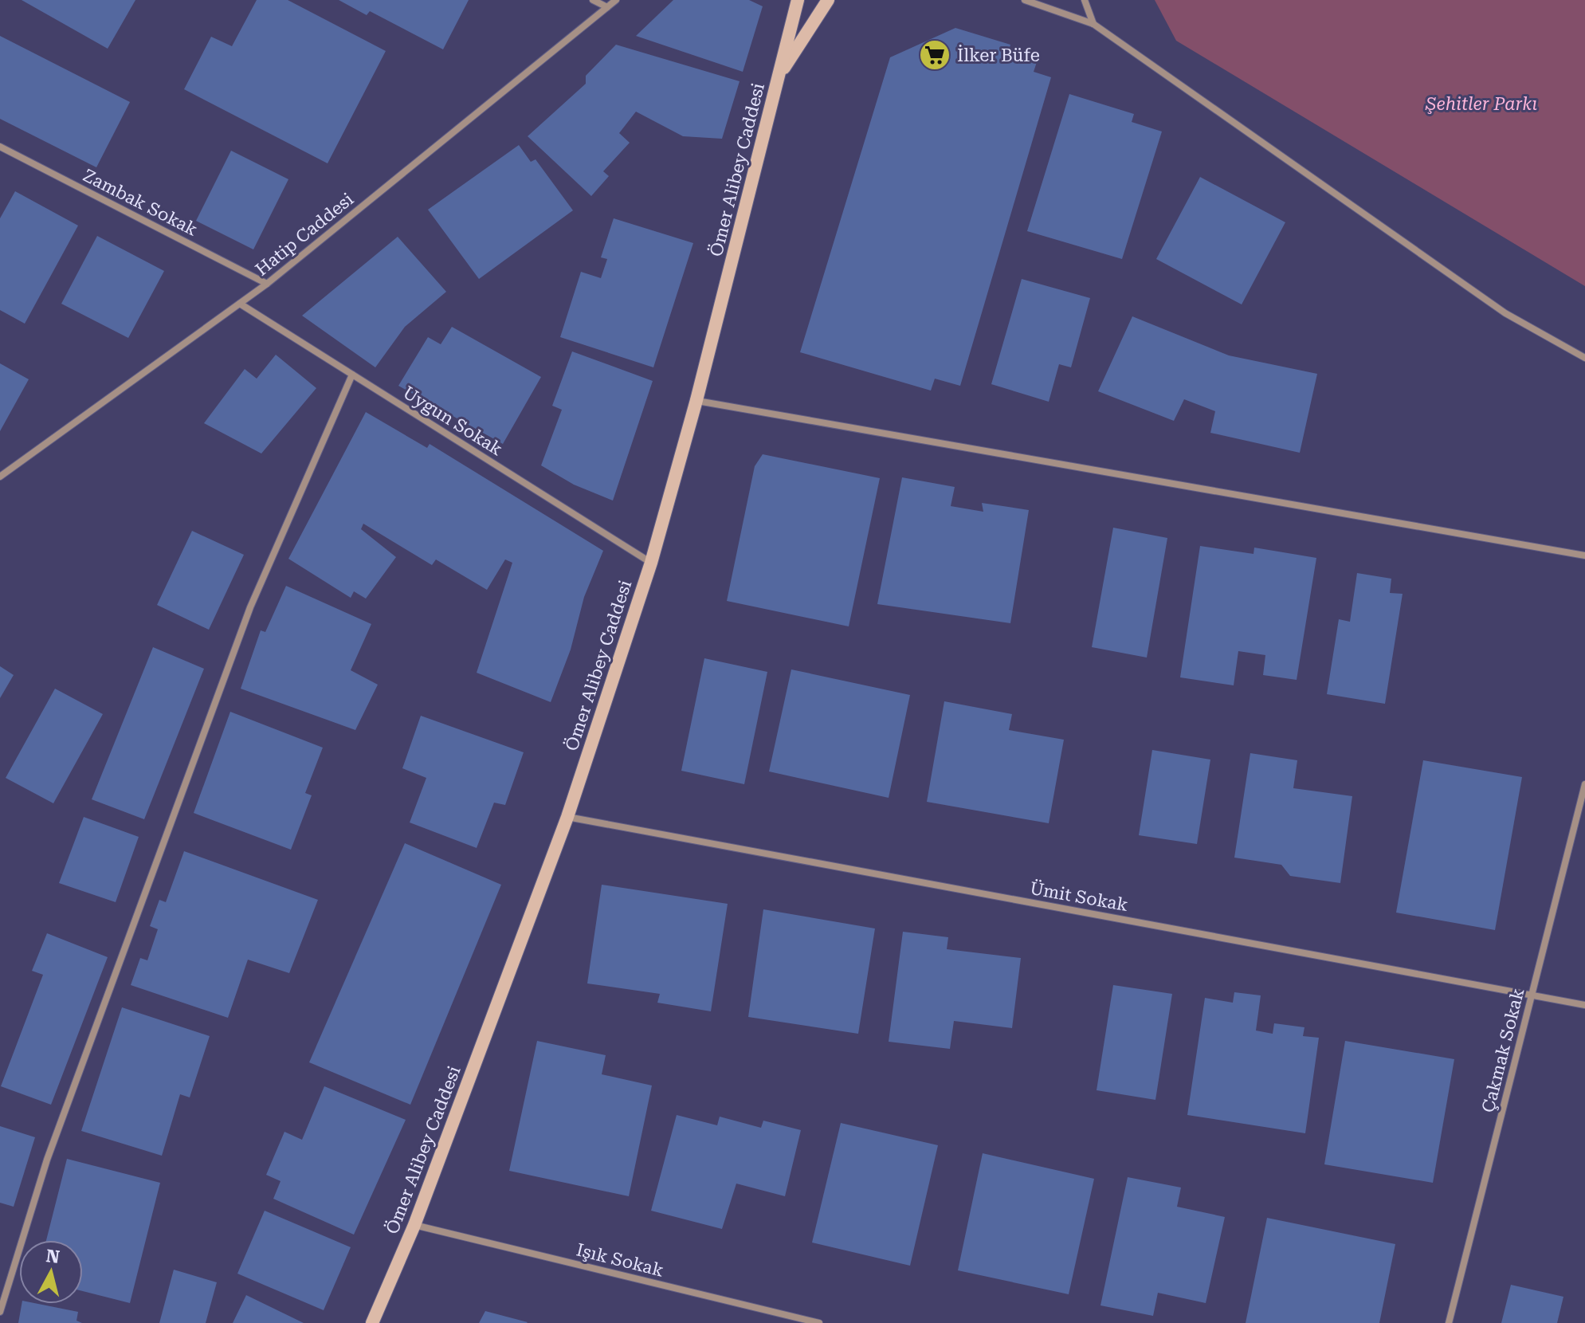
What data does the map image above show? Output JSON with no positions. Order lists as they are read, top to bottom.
{
  "streets": {
    "main road": ["Ömer Alibey Caddesi"],
    "street": [
      "Zambak Sokak",
      "Hatip Caddesi",
      "Uygun Sokak",
      "Ümit Sokak",
      "Çakmak Sokak",
      "Işık Sokak"
    ]
  },
  "crossings": [
    ["Ömer Alibey Caddesi", "Uygun Sokak"],
    ["Ömer Alibey Caddesi", "Ümit Sokak"],
    ["Ömer Alibey Caddesi", "Işık Sokak"],
    ["Zambak Sokak", "Hatip Caddesi"],
    ["Hatip Caddesi", "Uygun Sokak"],
    ["Ümit Sokak", "Çakmak Sokak"]
  ],
  "parks": ["Şehitler Parkı"],
  "places": {
    "supermarket": ["İlker Büfe"]
  },
  "north": "top"
}
